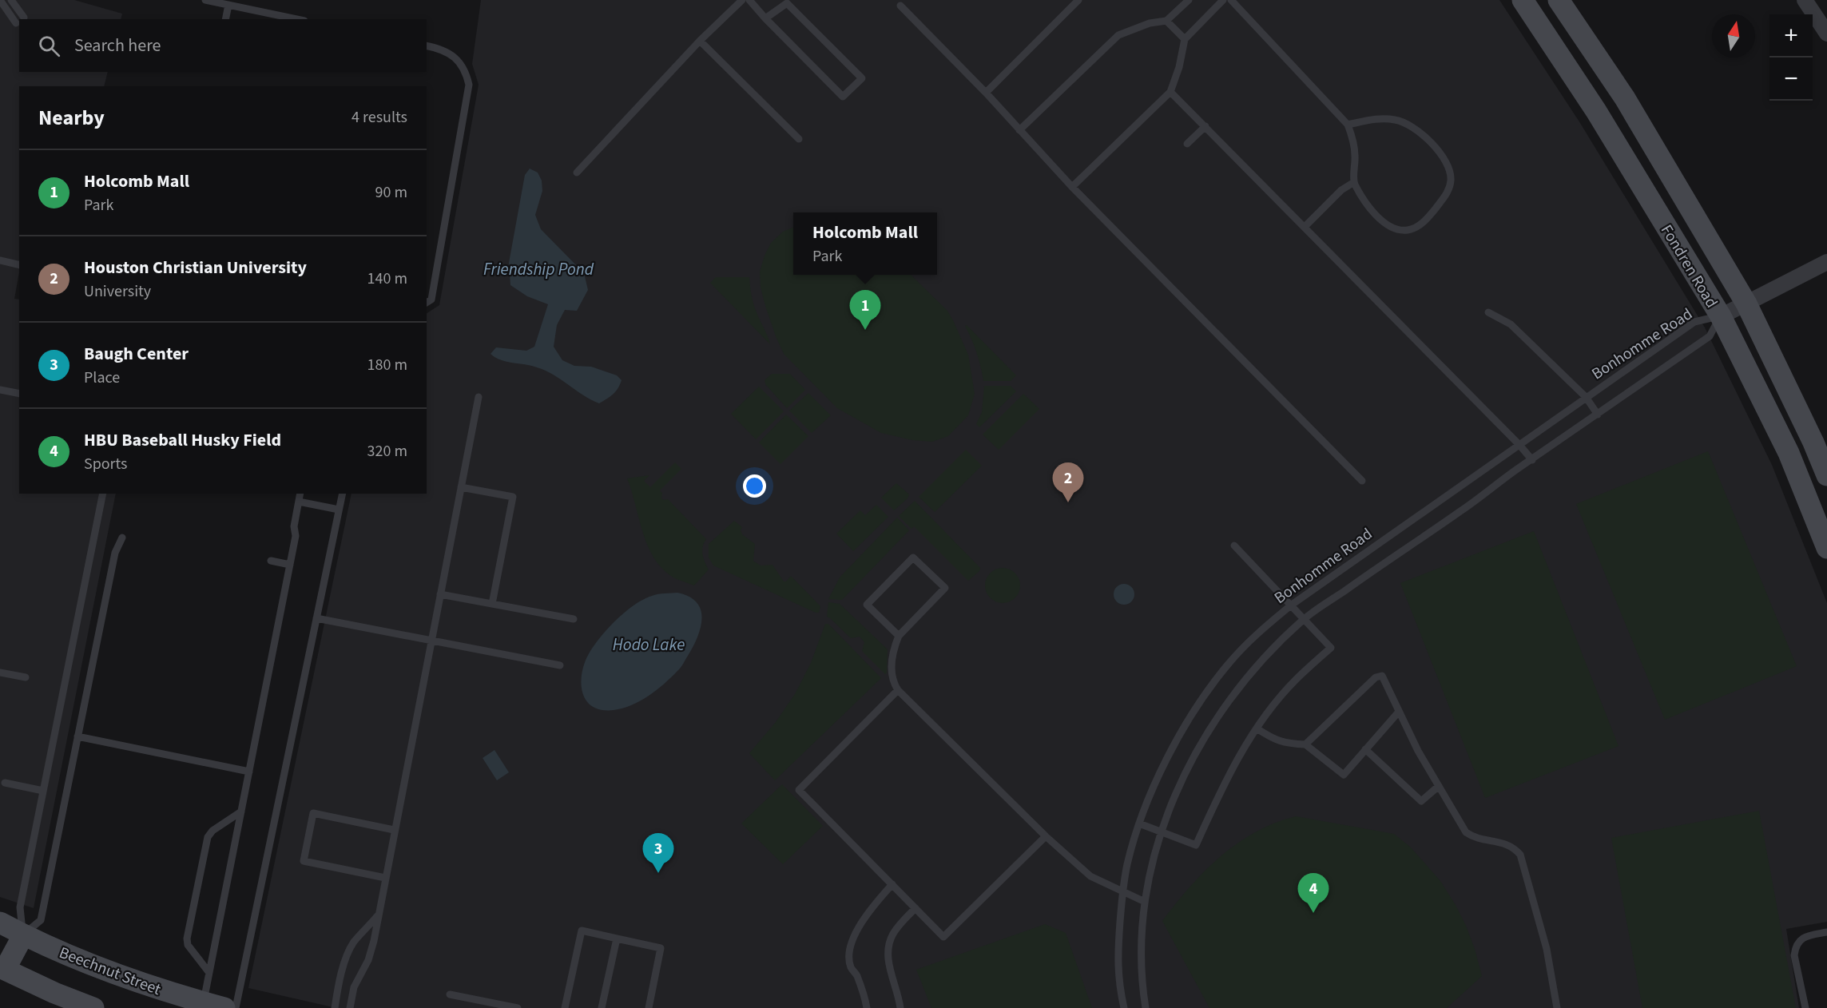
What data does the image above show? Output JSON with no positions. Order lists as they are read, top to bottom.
{
  "streets": {
    "main road": ["Fondren Road", "Beechnut Street"],
    "lane": ["Bonhomme Road"]
  },
  "crossings": [
    ["Fondren Road", "Bonhomme Road"]
  ],
  "water": ["Friendship Pond", "Hodo Lake"],
  "north": "top",
  "page": {
    "map_buttons": ["+", "−"],
    "search": "Search here",
    "heading": ["Nearby", "4 results"],
    "list": [
      {
        "mark": "1",
        "name": "Holcomb Mall",
        "note": "Park",
        "value": "90 m"
      },
      {
        "mark": "2",
        "name": "Houston Christian University",
        "note": "University",
        "value": "140 m"
      },
      {
        "mark": "3",
        "name": "Baugh Center",
        "note": "Place",
        "value": "180 m"
      },
      {
        "mark": "4",
        "name": "HBU Baseball Husky Field",
        "note": "Sports",
        "value": "320 m"
      }
    ],
    "popup": ["Holcomb Mall", "Park"],
    "pins": [
      "1",
      "2",
      "3",
      "4"
    ]
  }
}
